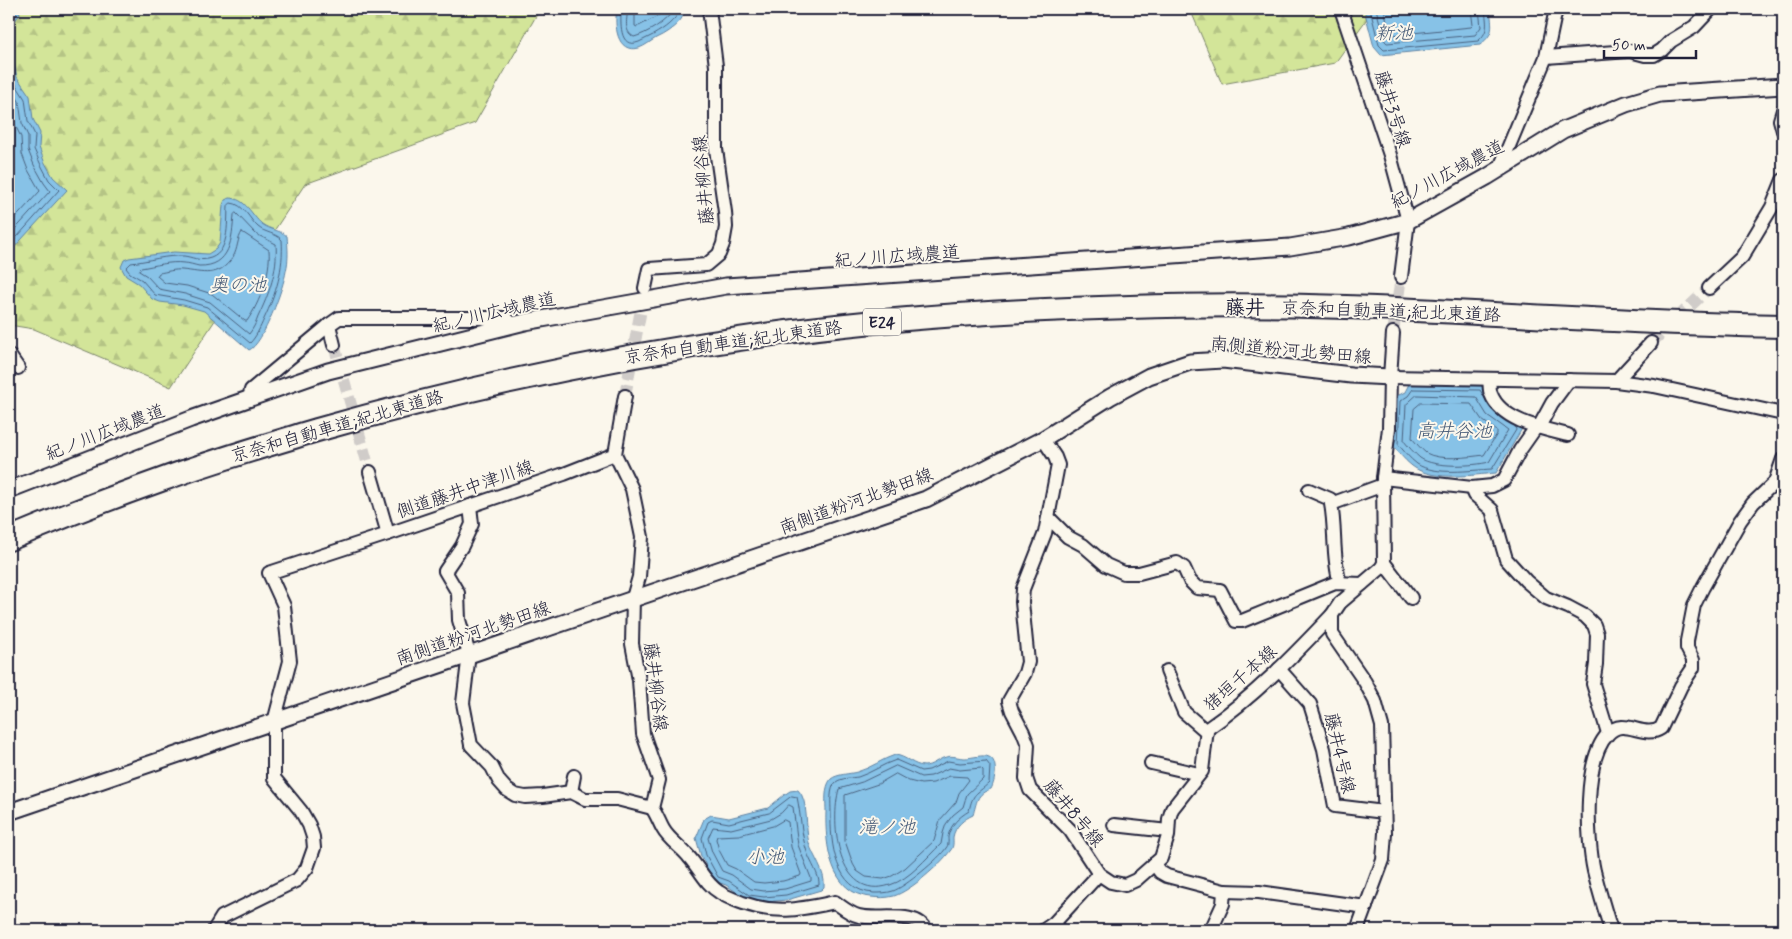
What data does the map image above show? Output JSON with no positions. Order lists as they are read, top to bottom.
{
  "streets": {
    "highway": ["京奈和自動車道;紀北東道路", "E24"],
    "street": [
      "藤井3号線",
      "紀ノ川広域農道",
      "藤井柳谷線",
      "南側道粉河北勢田線",
      "側道藤井中津川線",
      "猪垣千本線",
      "藤井4号線",
      "藤井8号線"
    ]
  },
  "crossings": [
    ["藤井3号線", "紀ノ川広域農道"],
    ["藤井柳谷線", "南側道粉河北勢田線"],
    ["藤井柳谷線", "側道藤井中津川線"],
    ["南側道粉河北勢田線", "藤井8号線"],
    ["猪垣千本線", "藤井4号線"],
    ["猪垣千本線", "藤井8号線"]
  ],
  "districts": ["藤井"],
  "water": [
    "新池",
    "奥の池",
    "高井谷池",
    "滝ノ池",
    "小池"
  ],
  "scale_bar": "50 m"
}
